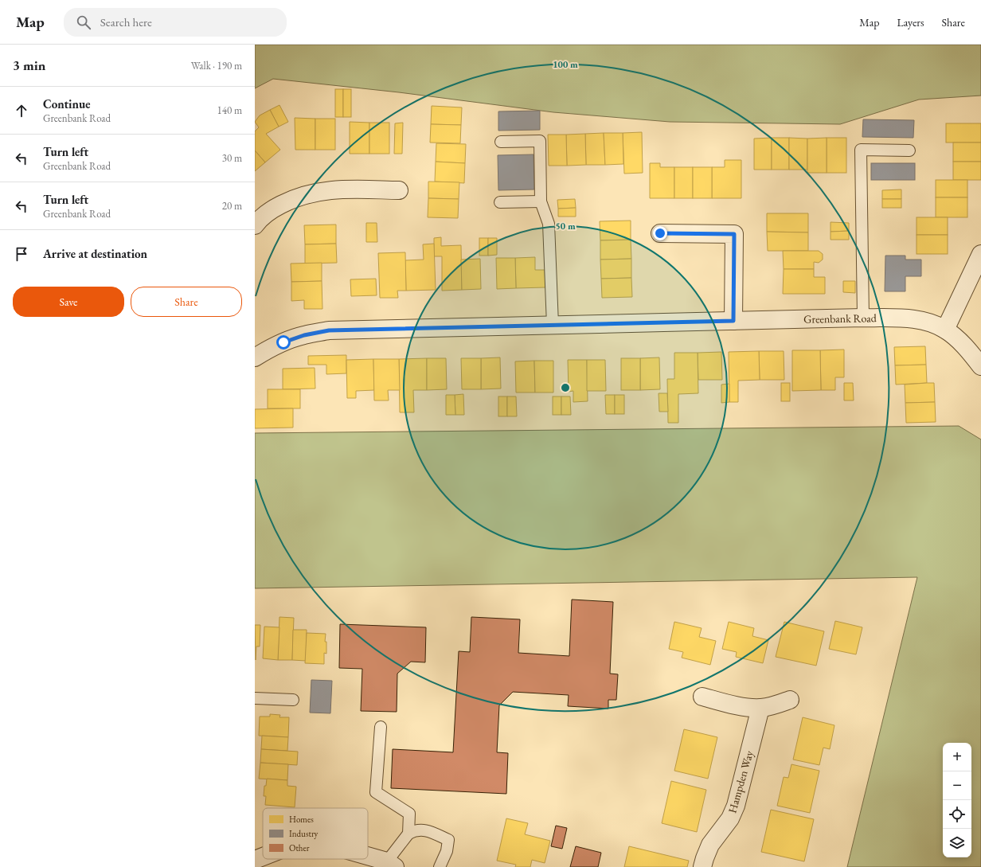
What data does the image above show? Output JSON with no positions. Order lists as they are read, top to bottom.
{
  "streets": {
    "street": ["Greenbank Road", "Hampden Way"]
  },
  "legend": ["Homes", "Industry", "Other"],
  "page": {
    "header": "Map",
    "search": "Search here",
    "nav": ["Map", "Layers", "Share"],
    "heading": ["3 min", "Walk · 190 m"],
    "list": [
      ["Continue", "Greenbank Road", "140 m"],
      ["Turn left", "Greenbank Road", "30 m"],
      ["Turn left", "Greenbank Road", "20 m"],
      "Arrive at destination"
    ],
    "buttons": ["Save", "Share"],
    "map_buttons": ["+", "−"]
  },
  "rings": ["100 m", "50 m"]
}
